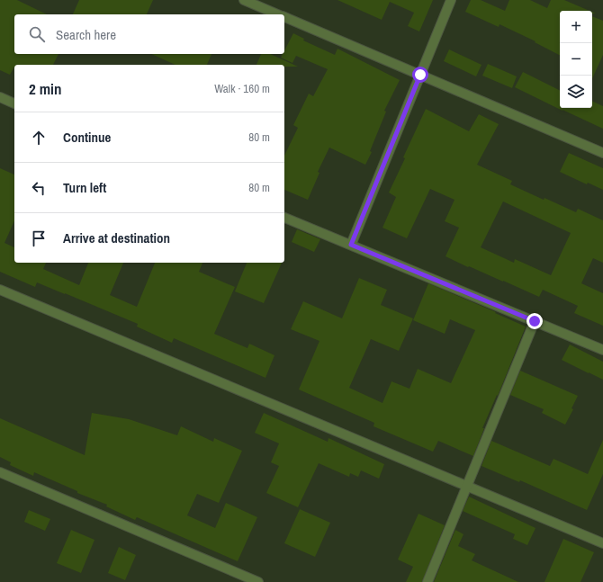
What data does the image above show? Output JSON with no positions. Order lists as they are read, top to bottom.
{
  "page": {
    "map_buttons": ["+", "−"],
    "search": "Search here",
    "heading": ["2 min", "Walk · 160 m"],
    "list": [
      ["Continue", "80 m"],
      ["Turn left", "80 m"],
      "Arrive at destination"
    ]
  }
}
